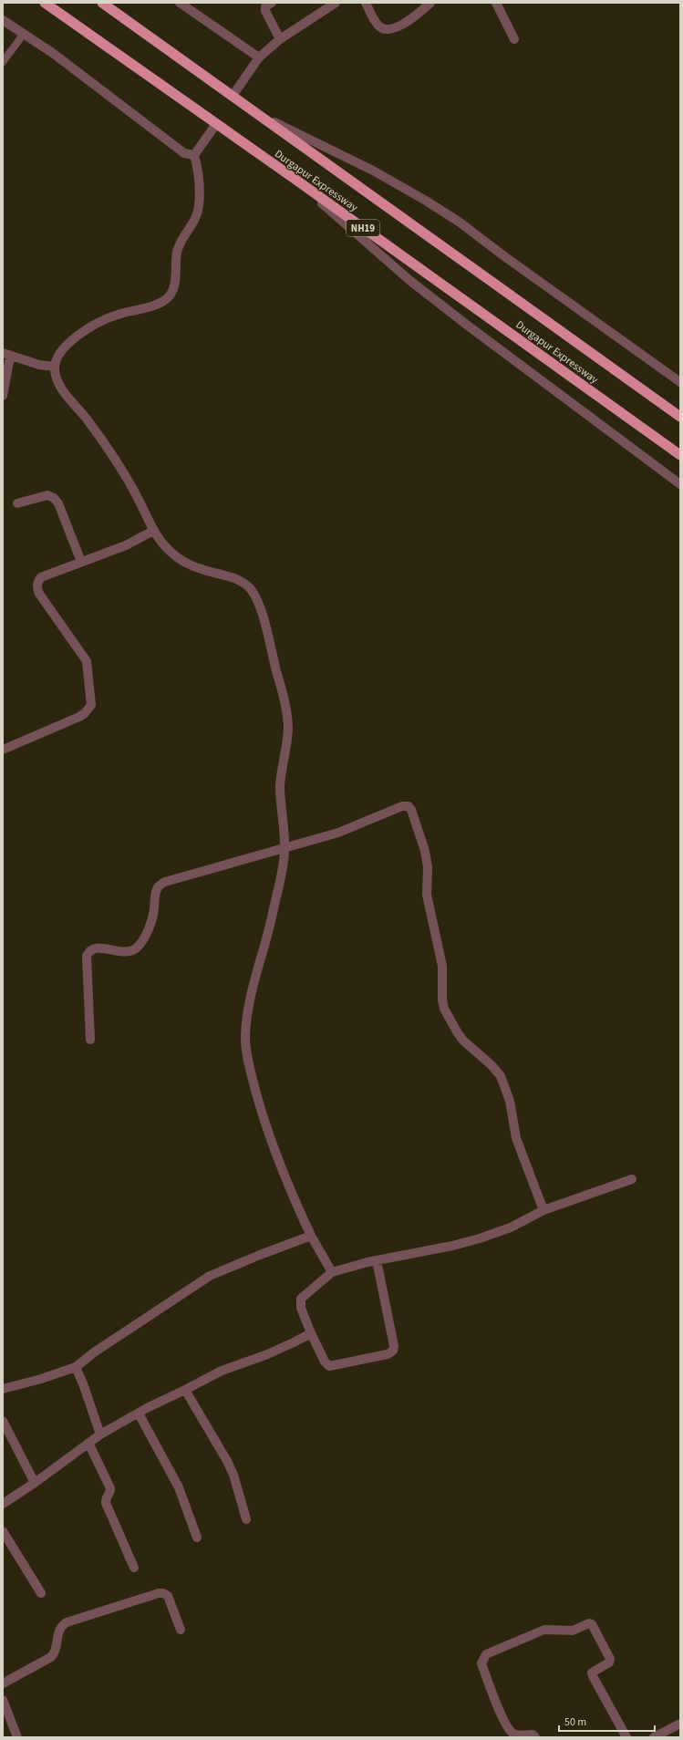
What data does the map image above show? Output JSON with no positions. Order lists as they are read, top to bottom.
{
  "streets": {
    "highway": ["Durgapur Expressway", "NH19"]
  },
  "scale_bar": "50 m"
}
